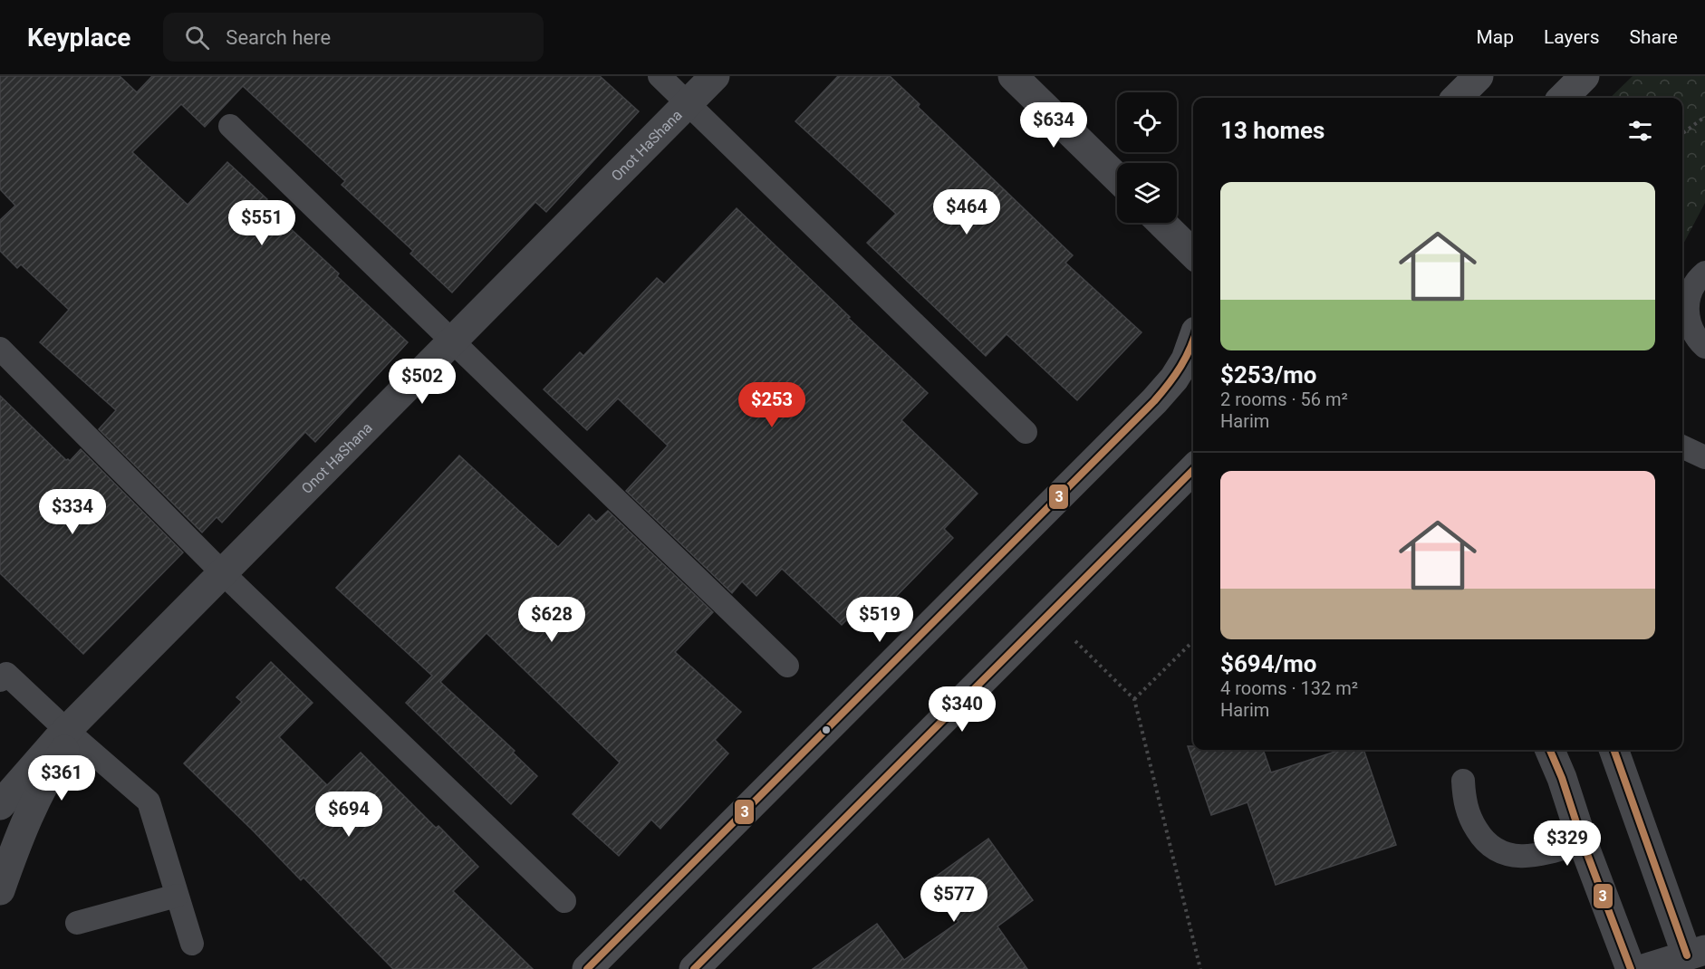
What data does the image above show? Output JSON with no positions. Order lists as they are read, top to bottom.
{
  "streets": {
    "street": ["Onot HaShana"]
  },
  "lines": ["transit line 3"],
  "page": {
    "header": "Keyplace",
    "search": "Search here",
    "nav": ["Map", "Layers", "Share"],
    "heading": "13 homes",
    "price": [
      "$634",
      "$464",
      "$551",
      "$502",
      "$253",
      "$334",
      "$628",
      "$519",
      "$340",
      "$361",
      "$694",
      "$329",
      "$577"
    ],
    "list": [
      {
        "name": "$253/mo",
        "note": "2 rooms · 56 m² · Harim"
      },
      {
        "name": "$694/mo",
        "note": "4 rooms · 132 m² · Harim"
      }
    ]
  }
}
